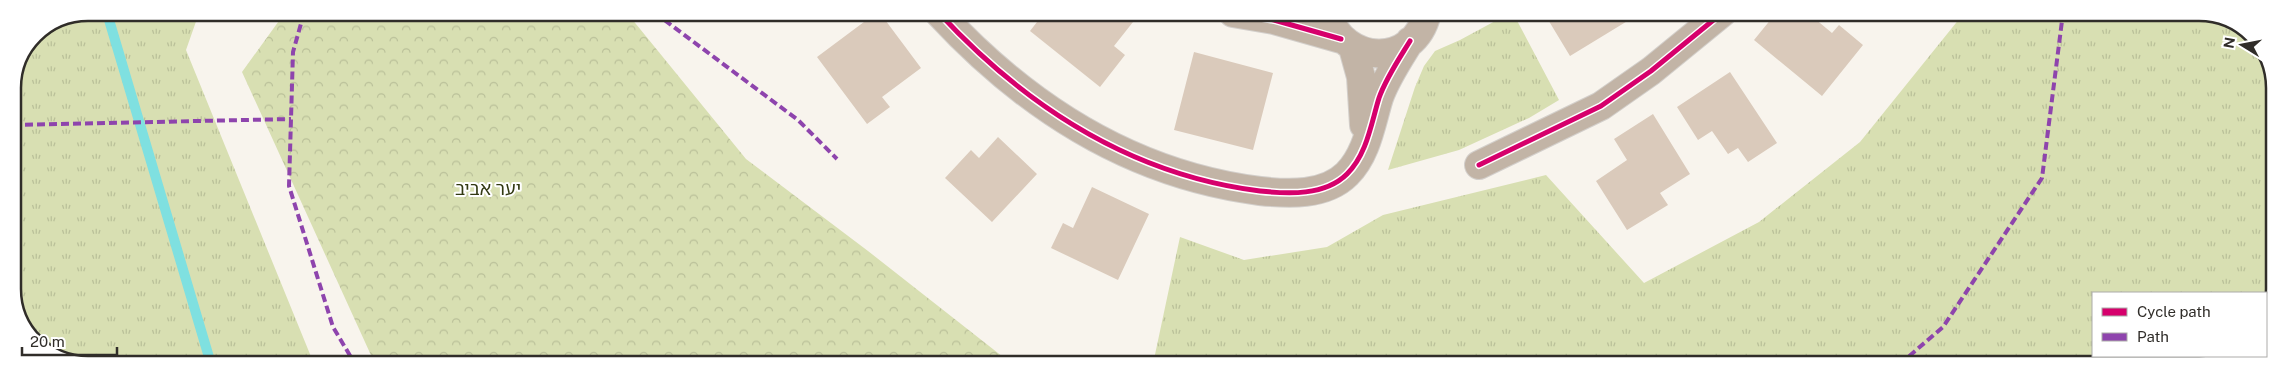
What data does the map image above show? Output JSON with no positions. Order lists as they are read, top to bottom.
{
  "parks": ["יער אביב"],
  "legend": ["Cycle path", "Path"],
  "scale_bar": "20 m",
  "north": "left"
}
